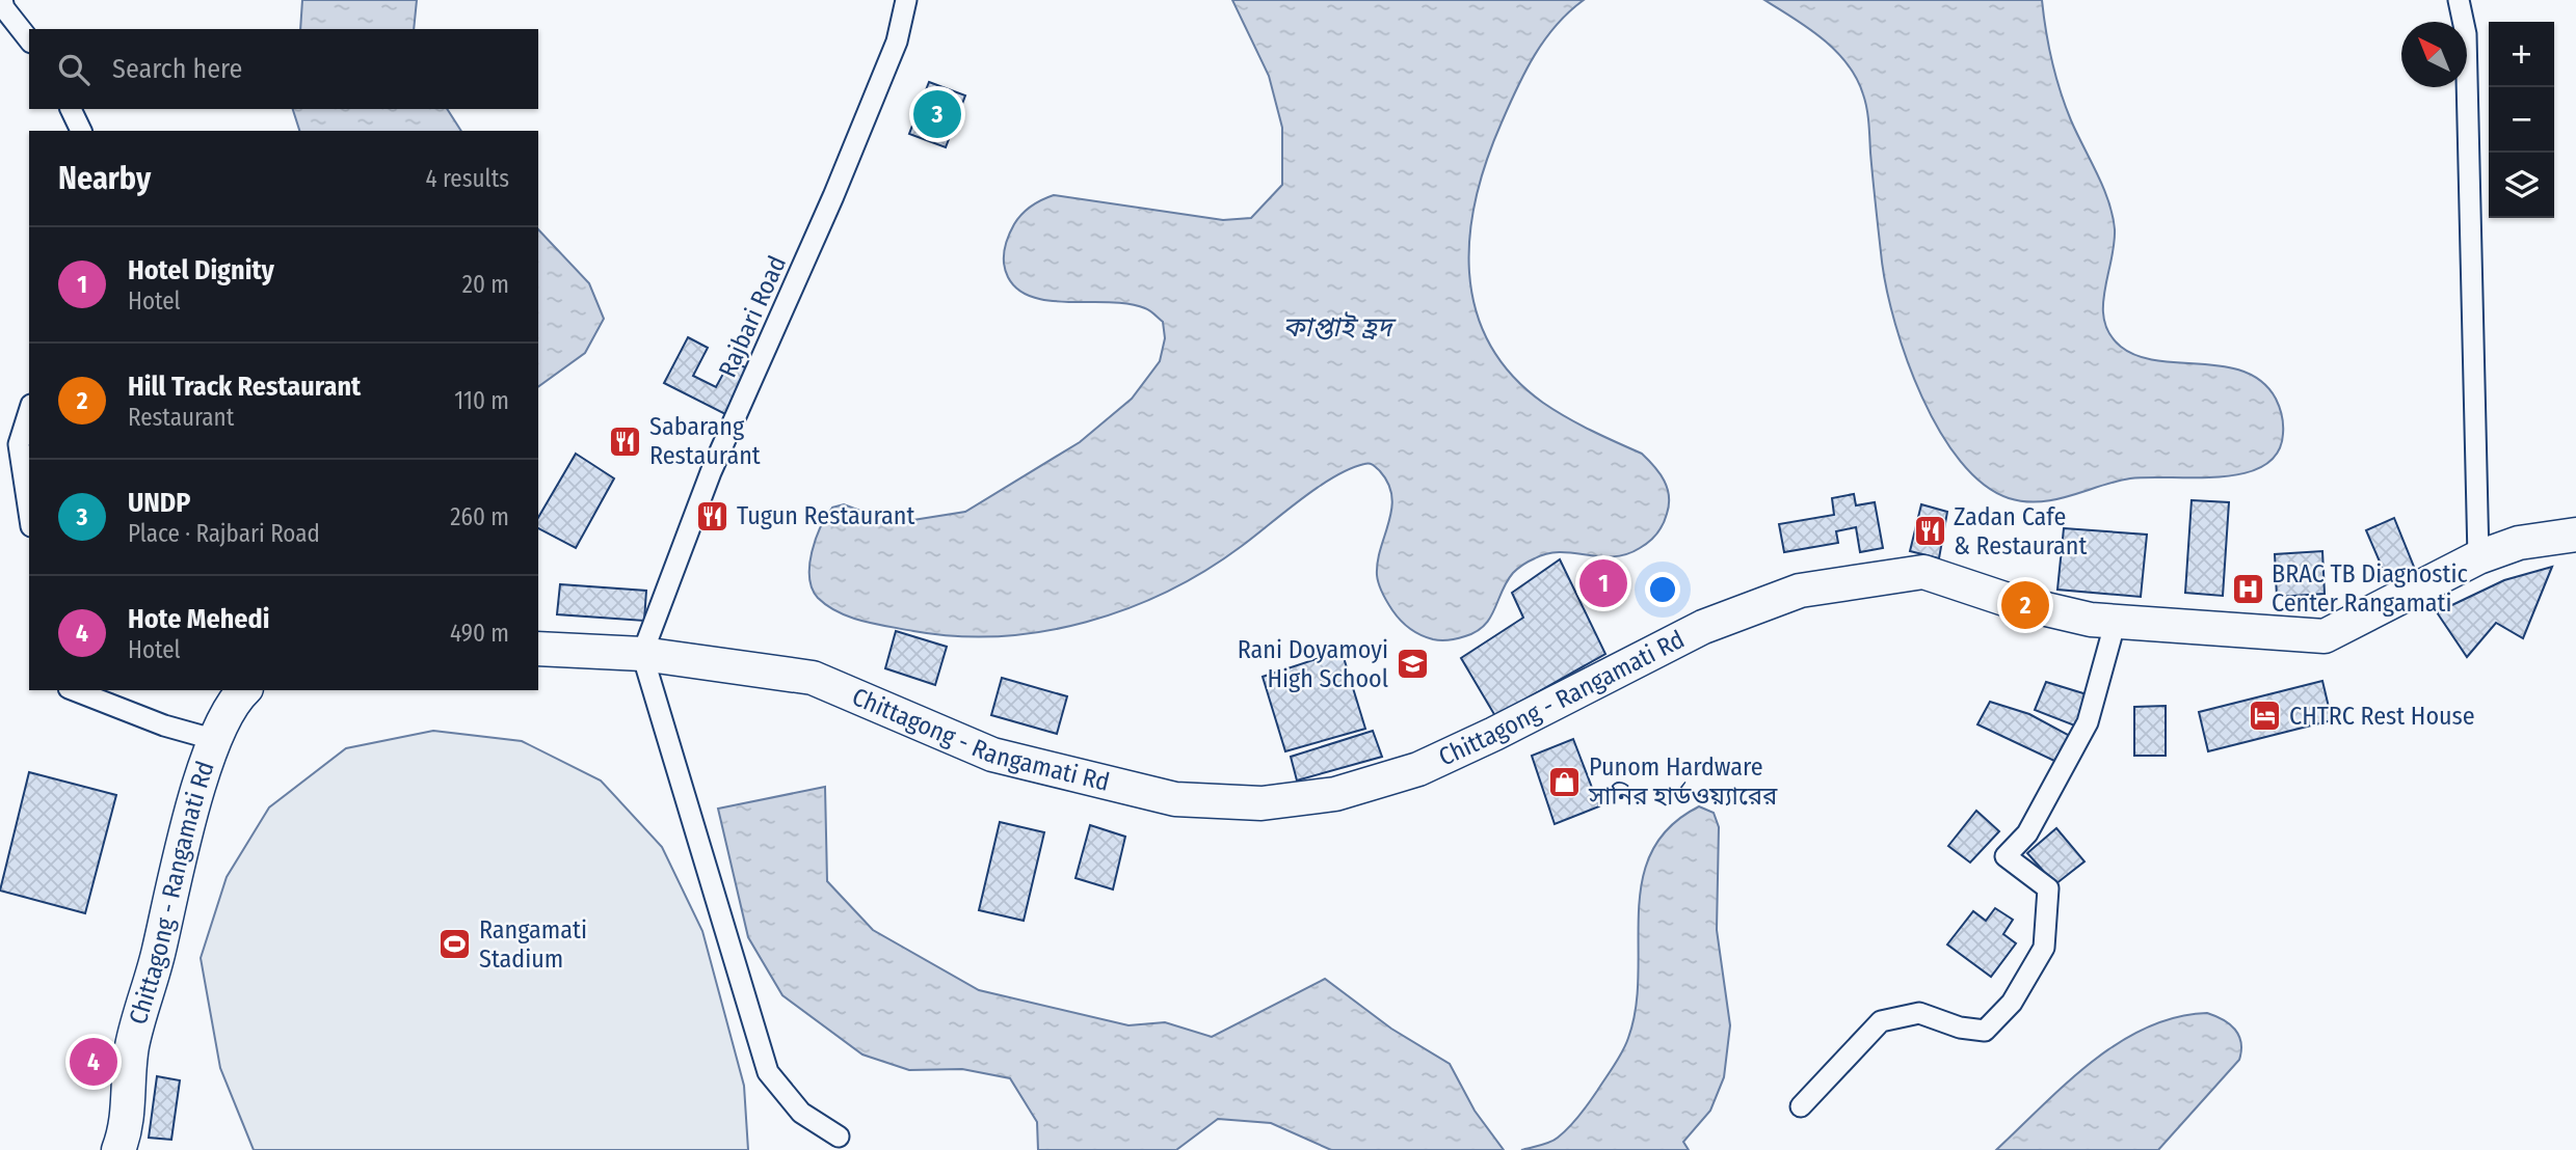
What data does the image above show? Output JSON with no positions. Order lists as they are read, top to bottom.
{
  "streets": {
    "highway": ["Chittagong - Rangamati Rd"],
    "street": ["Rajbari Road"]
  },
  "crossings": [
    ["Rajbari Road", "Chittagong - Rangamati Rd"]
  ],
  "water": ["কাপ্তাই হ্রদ"],
  "places": {
    "restaurant": ["Sabarang Restaurant", "Tugun Restaurant", "Zadan Cafe & Restaurant"],
    "hospital": ["BRAC TB Diagnostic Center Rangamati"],
    "school or university": ["Rani Doyamoyi High School"],
    "hotel": ["CHTRC Rest House"],
    "shop": ["Punom Hardware সানির হার্ডওয়্যারের"],
    "sports": ["Rangamati Stadium"]
  },
  "north": "top left",
  "page": {
    "map_buttons": ["+", "−"],
    "search": "Search here",
    "pins": [
      "3",
      "1",
      "2",
      "4"
    ],
    "heading": ["Nearby", "4 results"],
    "list": [
      {
        "mark": "1",
        "name": "Hotel Dignity",
        "note": "Hotel",
        "value": "20 m"
      },
      {
        "mark": "2",
        "name": "Hill Track Restaurant",
        "note": "Restaurant",
        "value": "110 m"
      },
      {
        "mark": "3",
        "name": "UNDP",
        "note": "Place · Rajbari Road",
        "value": "260 m"
      },
      {
        "mark": "4",
        "name": "Hote Mehedi",
        "note": "Hotel",
        "value": "490 m"
      }
    ]
  }
}
